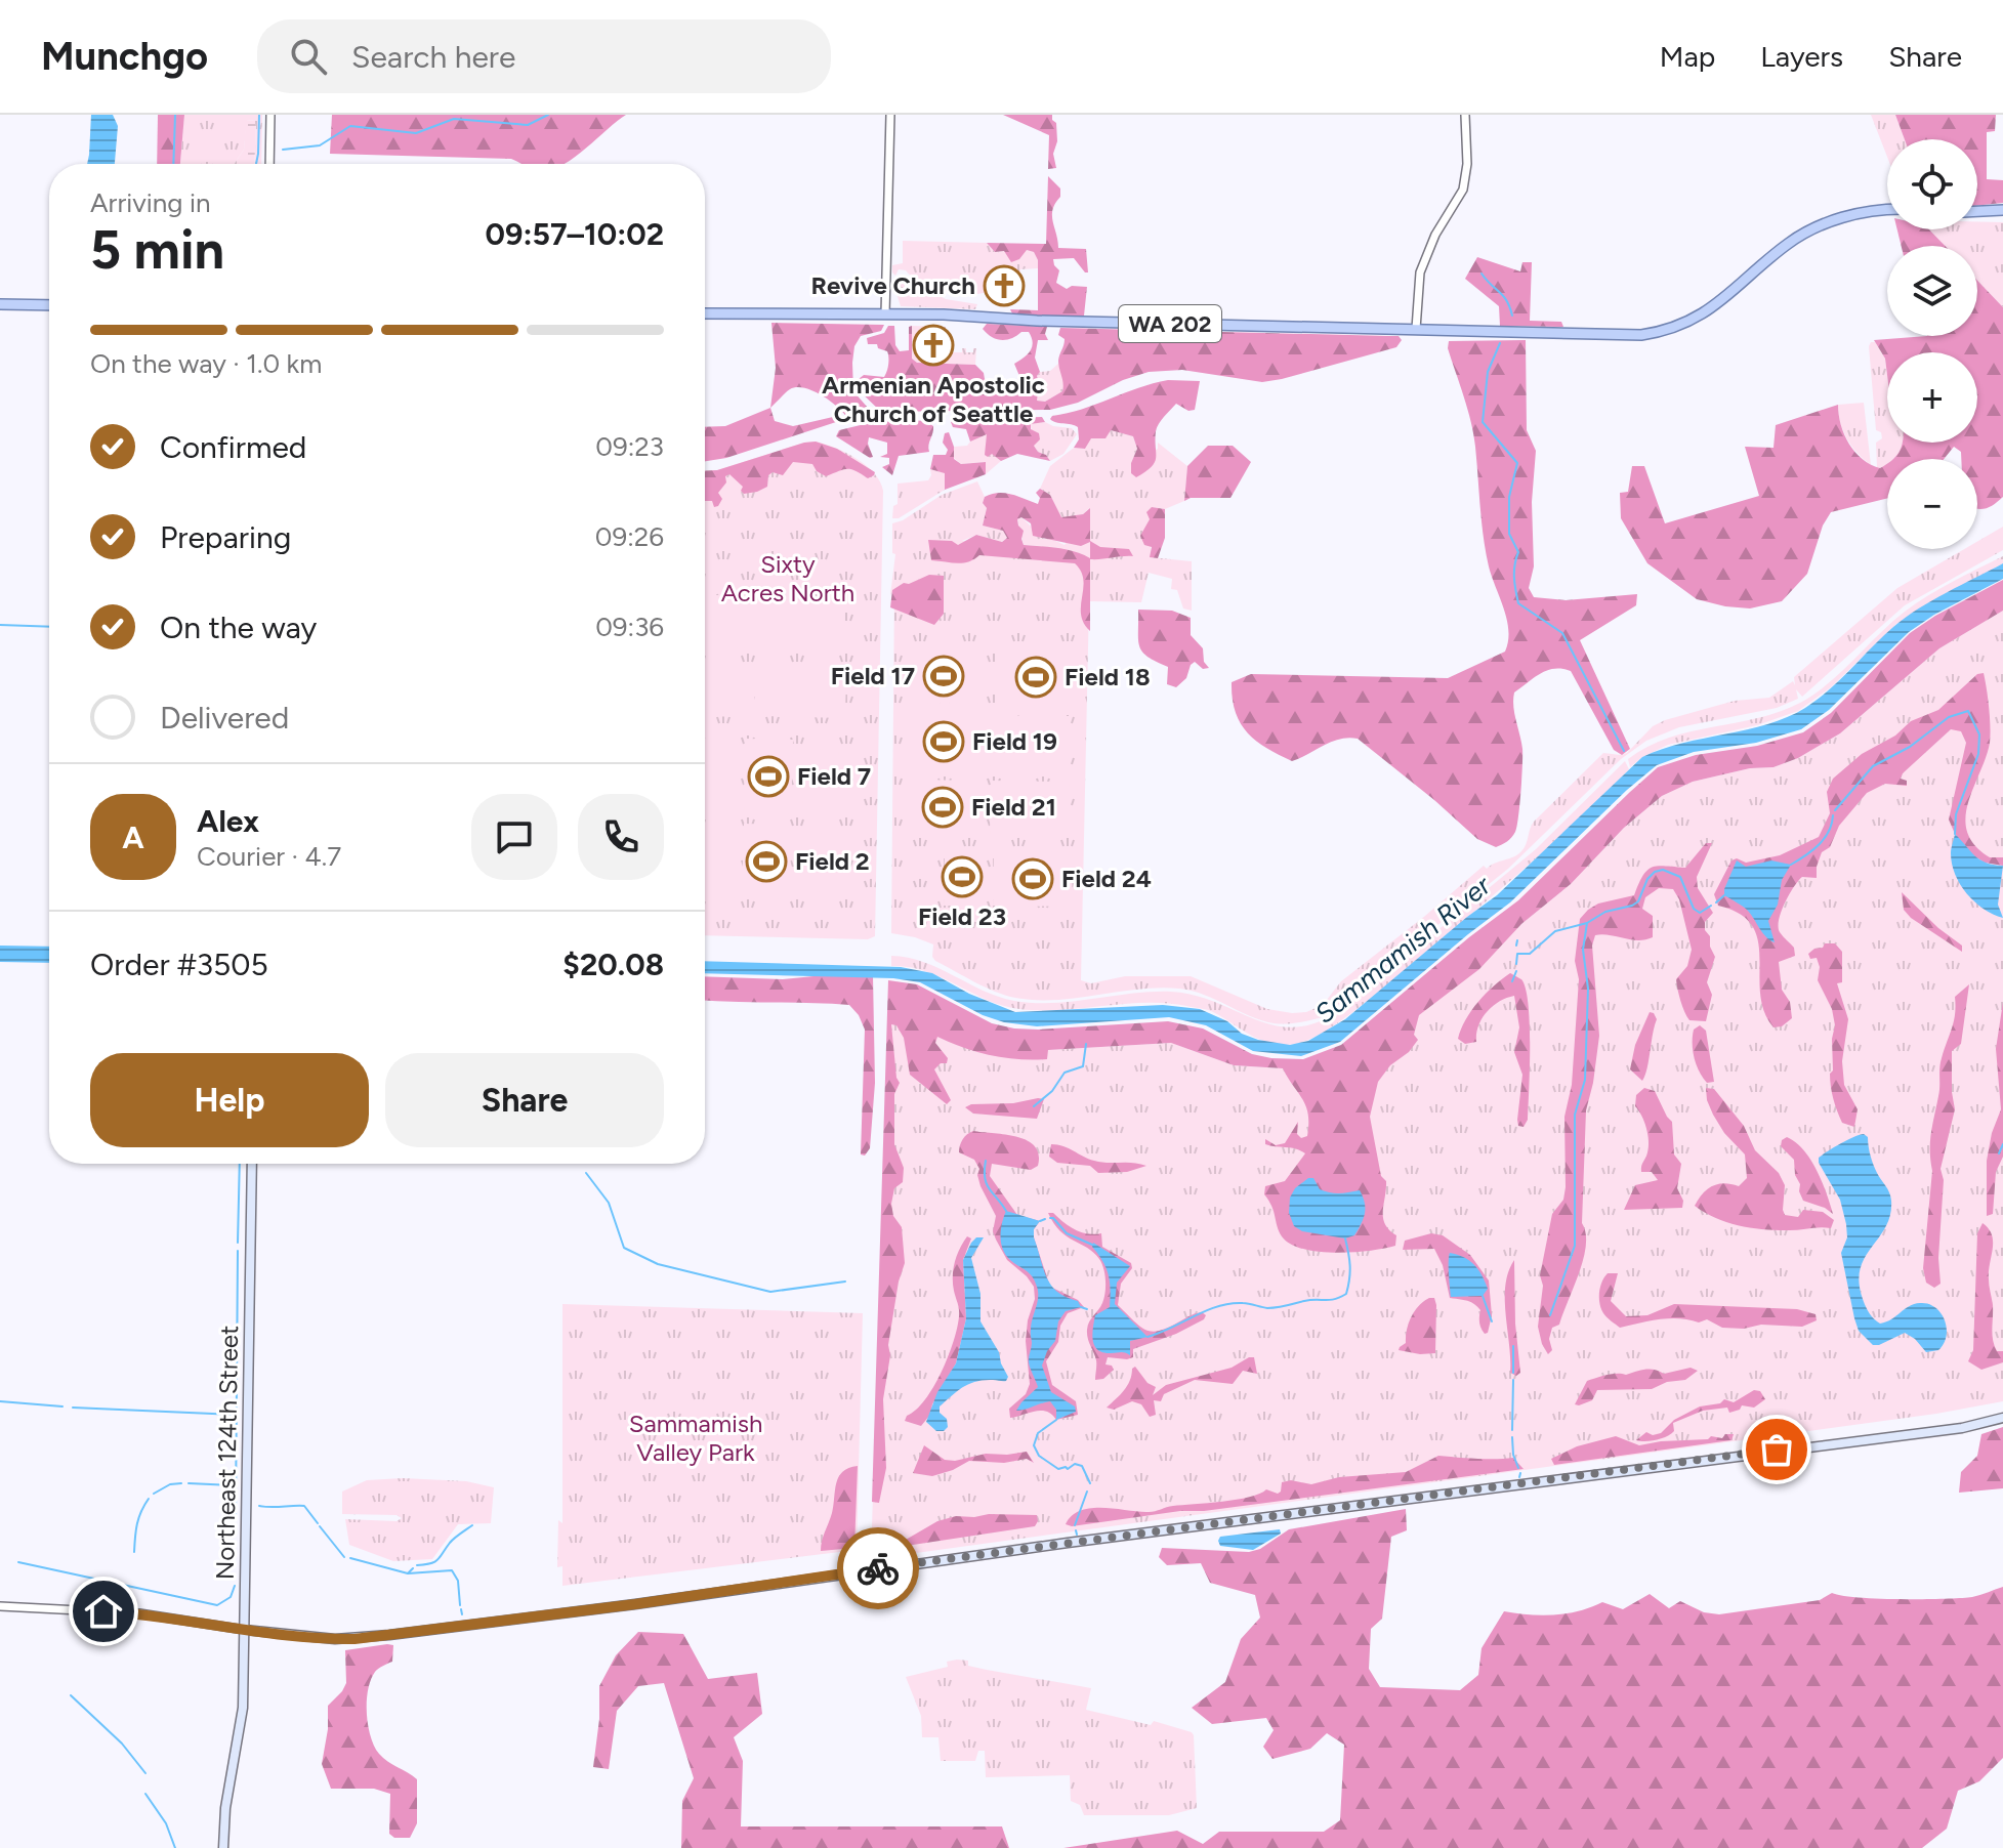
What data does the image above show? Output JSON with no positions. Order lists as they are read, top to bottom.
{
  "streets": {
    "main road": ["WA 202", "Northeast 124th Street"]
  },
  "water": ["Sammamish River"],
  "parks": ["Sixty Acres North", "Sammamish Valley Park"],
  "places": {
    "church": ["Revive Church", "Armenian Apostolic Church of Seattle"],
    "sports": [
      "Field 17",
      "Field 18",
      "Field 19",
      "Field 7",
      "Field 21",
      "Field 2",
      "Field 23",
      "Field 24"
    ]
  },
  "page": {
    "header": "Munchgo",
    "search": "Search here",
    "nav": ["Map", "Layers", "Share"],
    "map_buttons": ["+", "−"],
    "heading": ["5 min", "Arriving in", "09:57–10:02"],
    "panel": [
      "Alex",
      "Courier · 4.7",
      "Order #3505",
      "$20.08"
    ],
    "bar": "On the way · 1.0 km",
    "list": [
      ["Confirmed", "09:23"],
      ["Preparing", "09:26"],
      ["On the way", "09:36"],
      "Delivered"
    ],
    "round": "A",
    "buttons": ["Help", "Share"]
  }
}
